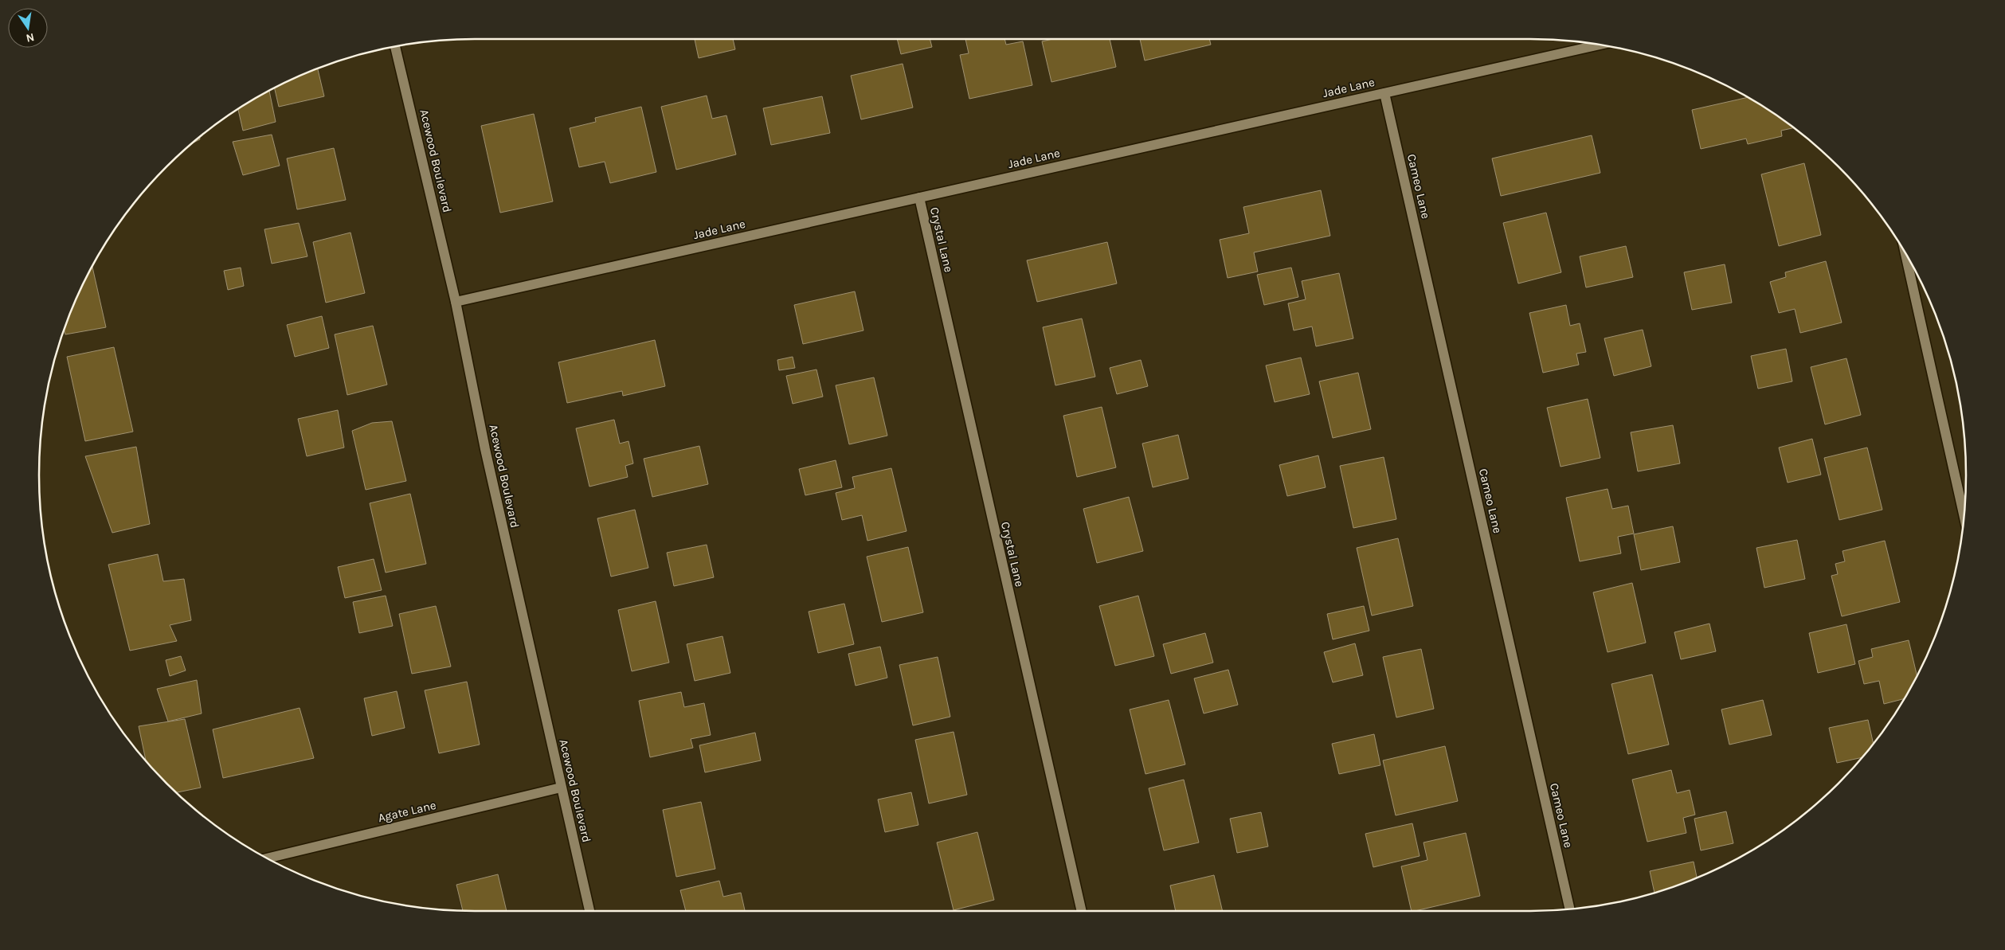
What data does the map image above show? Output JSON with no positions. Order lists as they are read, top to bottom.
{
  "streets": {
    "street": [
      "Jade Lane",
      "Acewood Boulevard",
      "Cameo Lane",
      "Crystal Lane",
      "Agate Lane"
    ]
  },
  "crossings": [
    ["Jade Lane", "Acewood Boulevard"],
    ["Jade Lane", "Cameo Lane"],
    ["Jade Lane", "Crystal Lane"],
    ["Acewood Boulevard", "Agate Lane"]
  ],
  "north": "bottom"
}
